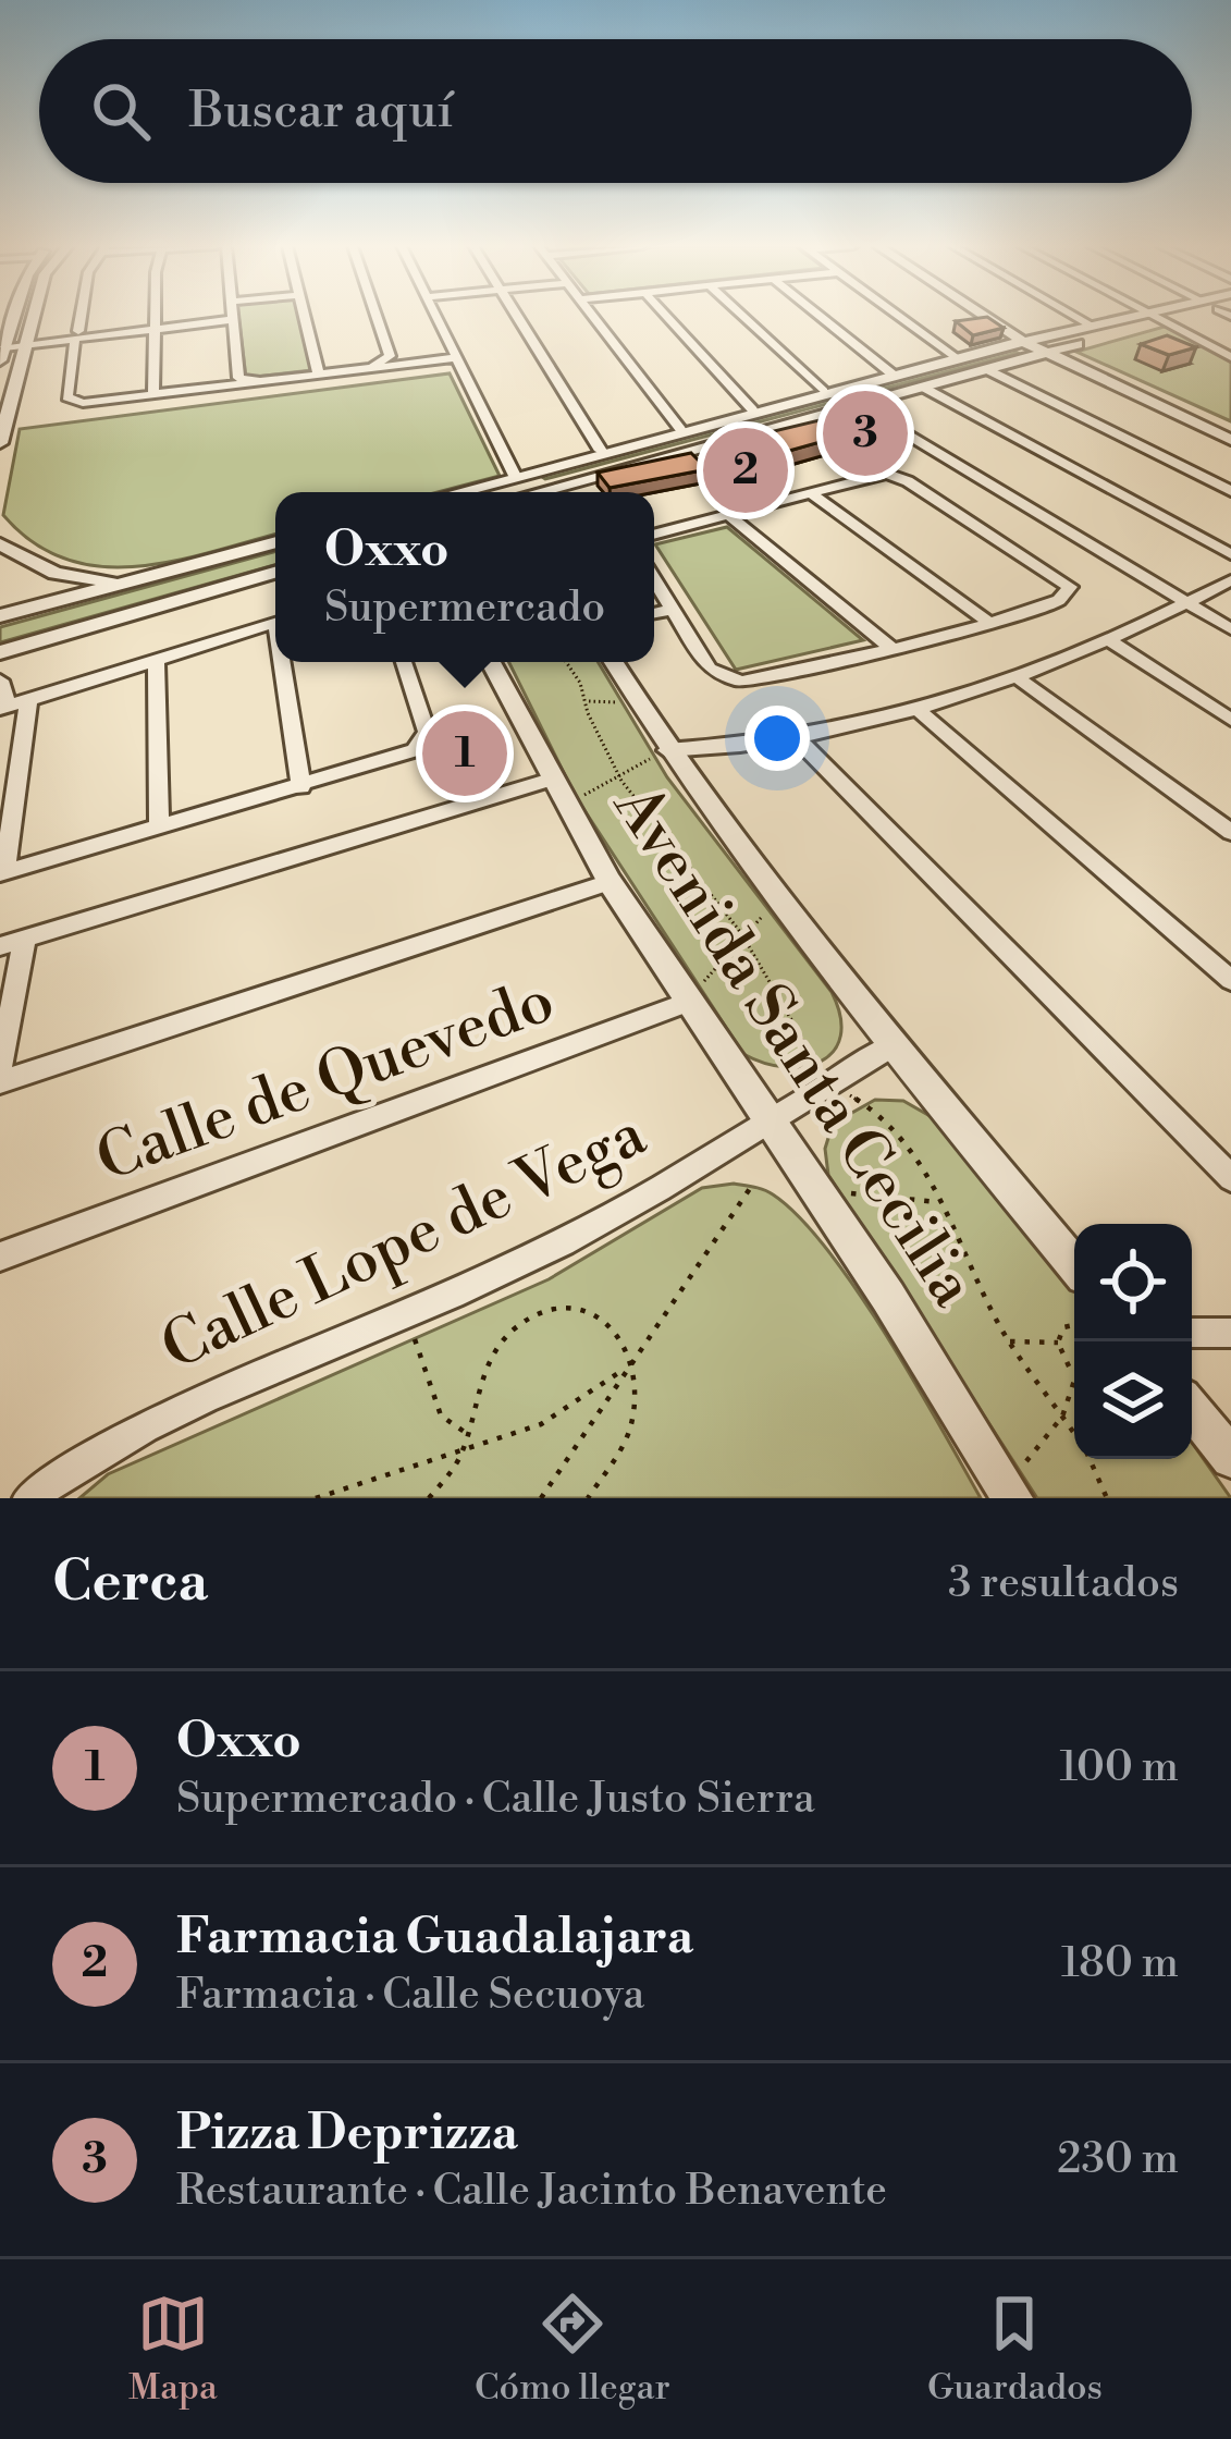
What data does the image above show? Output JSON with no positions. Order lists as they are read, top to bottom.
{
  "streets": {
    "street": ["Avenida Santa Cecilia", "Calle de Quevedo", "Calle Lope de Vega"]
  },
  "crossings": [
    ["Avenida Santa Cecilia", "Calle de Quevedo"],
    ["Avenida Santa Cecilia", "Calle Lope de Vega"]
  ],
  "page": {
    "search": "Buscar aquí",
    "pins": ["3", "2", "1"],
    "popup": ["Oxxo", "Supermercado"],
    "heading": ["Cerca", "3 resultados"],
    "list": [
      {
        "mark": "1",
        "name": "Oxxo",
        "note": "Supermercado · Calle Justo Sierra",
        "value": "100 m"
      },
      {
        "mark": "2",
        "name": "Farmacia Guadalajara",
        "note": "Farmacia · Calle Secuoya",
        "value": "180 m"
      },
      {
        "mark": "3",
        "name": "Pizza Deprizza",
        "note": "Restaurante · Calle Jacinto Benavente",
        "value": "230 m"
      }
    ],
    "nav": ["Mapa", "Cómo llegar", "Guardados"]
  }
}
